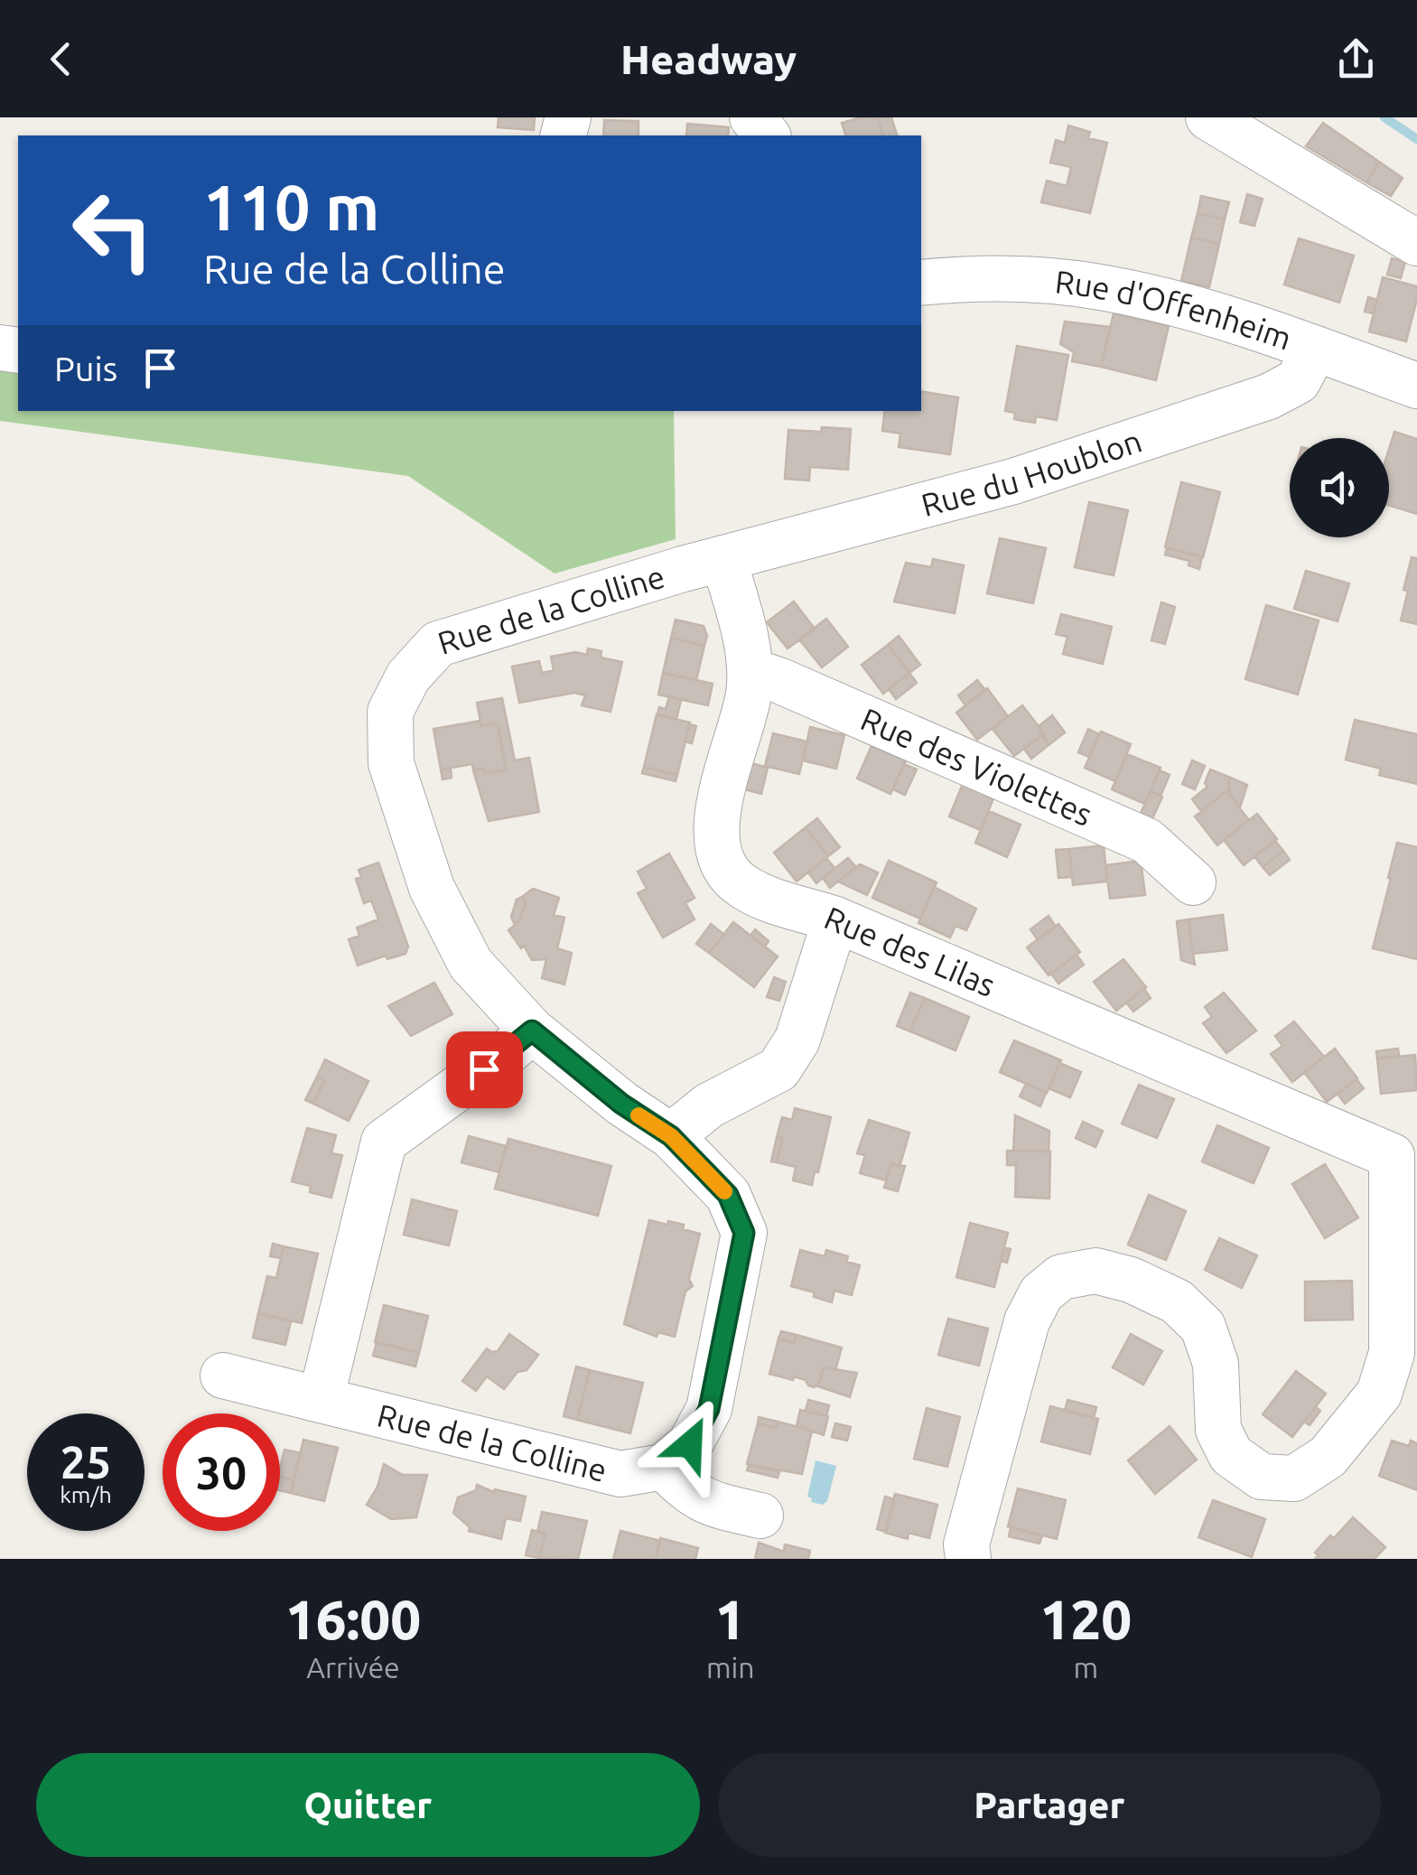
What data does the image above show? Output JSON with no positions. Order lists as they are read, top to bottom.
{
  "streets": {
    "street": [
      "Rue d'Offenheim",
      "Rue du Houblon",
      "Rue de la Colline",
      "Rue des Violettes",
      "Rue des Lilas"
    ]
  },
  "crossings": [
    ["Rue d'Offenheim", "Rue du Houblon"],
    ["Rue du Houblon", "Rue de la Colline"],
    ["Rue du Houblon", "Rue des Lilas"],
    ["Rue de la Colline", "Rue des Lilas"],
    ["Rue des Violettes", "Rue des Lilas"]
  ],
  "page": {
    "header": "Headway",
    "turn": ["110 m", "Rue de la Colline"],
    "then": "Puis",
    "speed": "25 km/h",
    "limit": "30",
    "eta": [
      "16:00",
      "Arrivée",
      "1",
      "min",
      "120",
      "m"
    ],
    "buttons": ["Quitter", "Partager"]
  }
}
